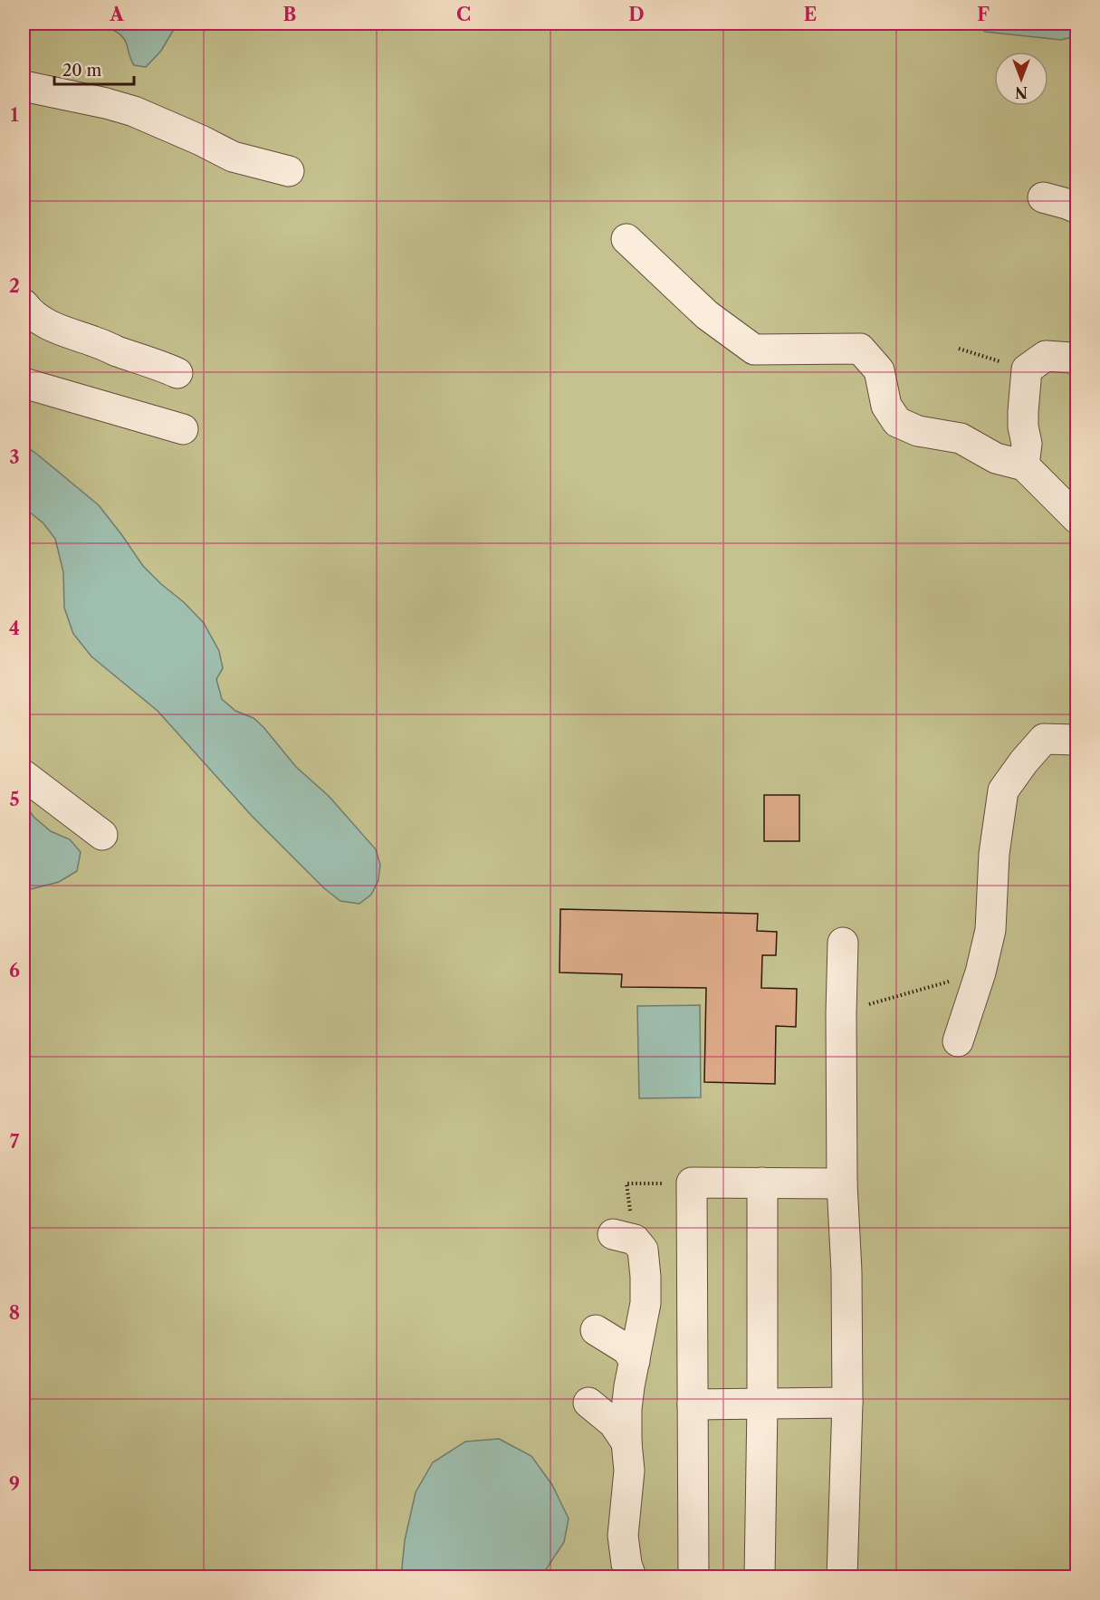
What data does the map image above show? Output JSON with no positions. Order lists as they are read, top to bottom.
{
  "scale_bar": "20 m",
  "north": "bottom",
  "grid": {
    "columns": [
      "A",
      "B",
      "C",
      "D",
      "E",
      "F"
    ],
    "rows": [
      "1",
      "2",
      "3",
      "4",
      "5",
      "6",
      "7",
      "8",
      "9"
    ]
  }
}
